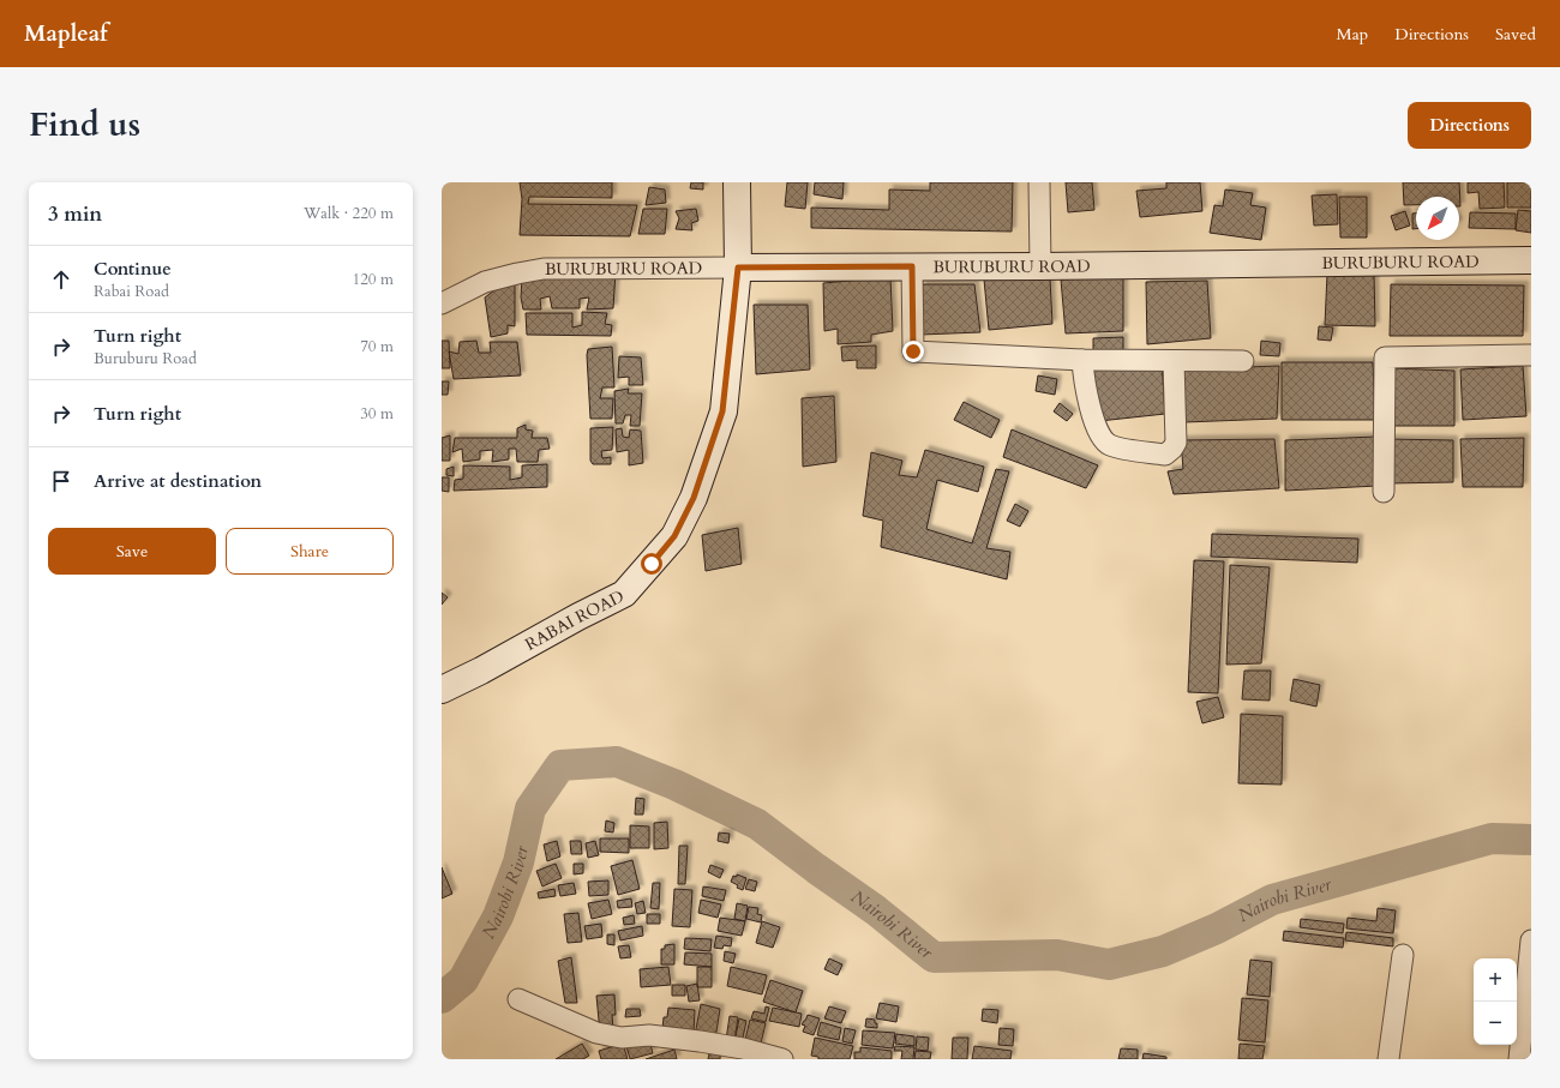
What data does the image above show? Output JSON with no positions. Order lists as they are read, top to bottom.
{
  "streets": {
    "street": ["BURUBURU ROAD", "RABAI ROAD"]
  },
  "crossings": [
    ["BURUBURU ROAD", "RABAI ROAD"]
  ],
  "water": ["Nairobi River"],
  "north": "bottom left",
  "page": {
    "header": "Mapleaf",
    "nav": ["Map", "Directions", "Saved"],
    "title": "Find us",
    "buttons": [
      "Directions",
      ["Save", "Share"]
    ],
    "heading": ["3 min", "Walk · 220 m"],
    "list": [
      ["Continue", "Rabai Road", "120 m"],
      ["Turn right", "Buruburu Road", "70 m"],
      ["Turn right", "30 m"],
      "Arrive at destination"
    ],
    "map_buttons": ["+", "−"]
  }
}
